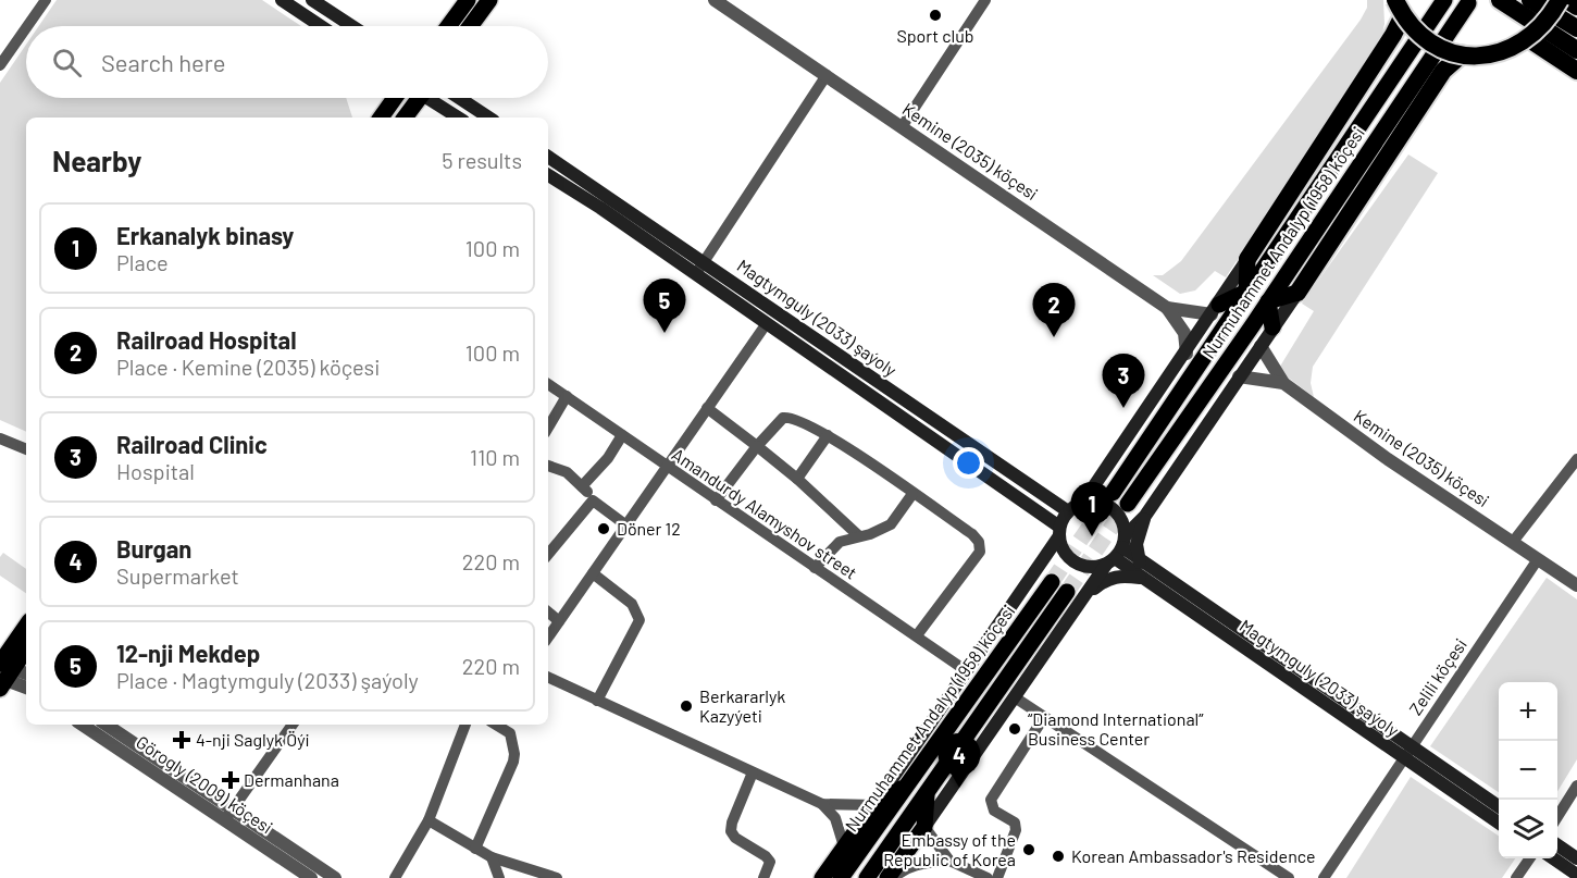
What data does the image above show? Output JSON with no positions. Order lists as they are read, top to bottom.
{
  "streets": {
    "main road": ["Nurmuhammet Andalyp (1958) köçesi", "Magtymguly (2033) şaýoly"],
    "street": [
      "Kemine (2035) köçesi",
      "Amandurdy Alamyshov street",
      "Zelili köçesi",
      "Görogly (2009) köçesi"
    ]
  },
  "crossings": [
    ["Kemine (2035) köçesi", "Nurmuhammet Andalyp (1958) köçesi"],
    ["Kemine (2035) köçesi", "Zelili köçesi"],
    ["Magtymguly (2033) şaýoly", "Zelili köçesi"]
  ],
  "places": {
    "other": [
      "Sport club",
      "Döner 12",
      "Berkararlyk Kazyýeti",
      "“Diamond International” Business Center",
      "Embassy of the Republic of Korea",
      "Korean Ambassador's Residence"
    ],
    "health": ["4-nji Saglyk Öýi", "Dermanhana"]
  },
  "page": {
    "search": "Search here",
    "heading": ["Nearby", "5 results"],
    "list": [
      {
        "mark": "1",
        "name": "Erkanalyk binasy",
        "note": "Place",
        "value": "100 m"
      },
      {
        "mark": "2",
        "name": "Railroad Hospital",
        "note": "Place · Kemine (2035) köçesi",
        "value": "100 m"
      },
      {
        "mark": "3",
        "name": "Railroad Clinic",
        "note": "Hospital",
        "value": "110 m"
      },
      {
        "mark": "4",
        "name": "Burgan",
        "note": "Supermarket",
        "value": "220 m"
      },
      {
        "mark": "5",
        "name": "12-nji Mekdep",
        "note": "Place · Magtymguly (2033) şaýoly",
        "value": "220 m"
      }
    ],
    "pins": [
      "5",
      "2",
      "3",
      "1",
      "4"
    ],
    "map_buttons": ["+", "−"]
  }
}
